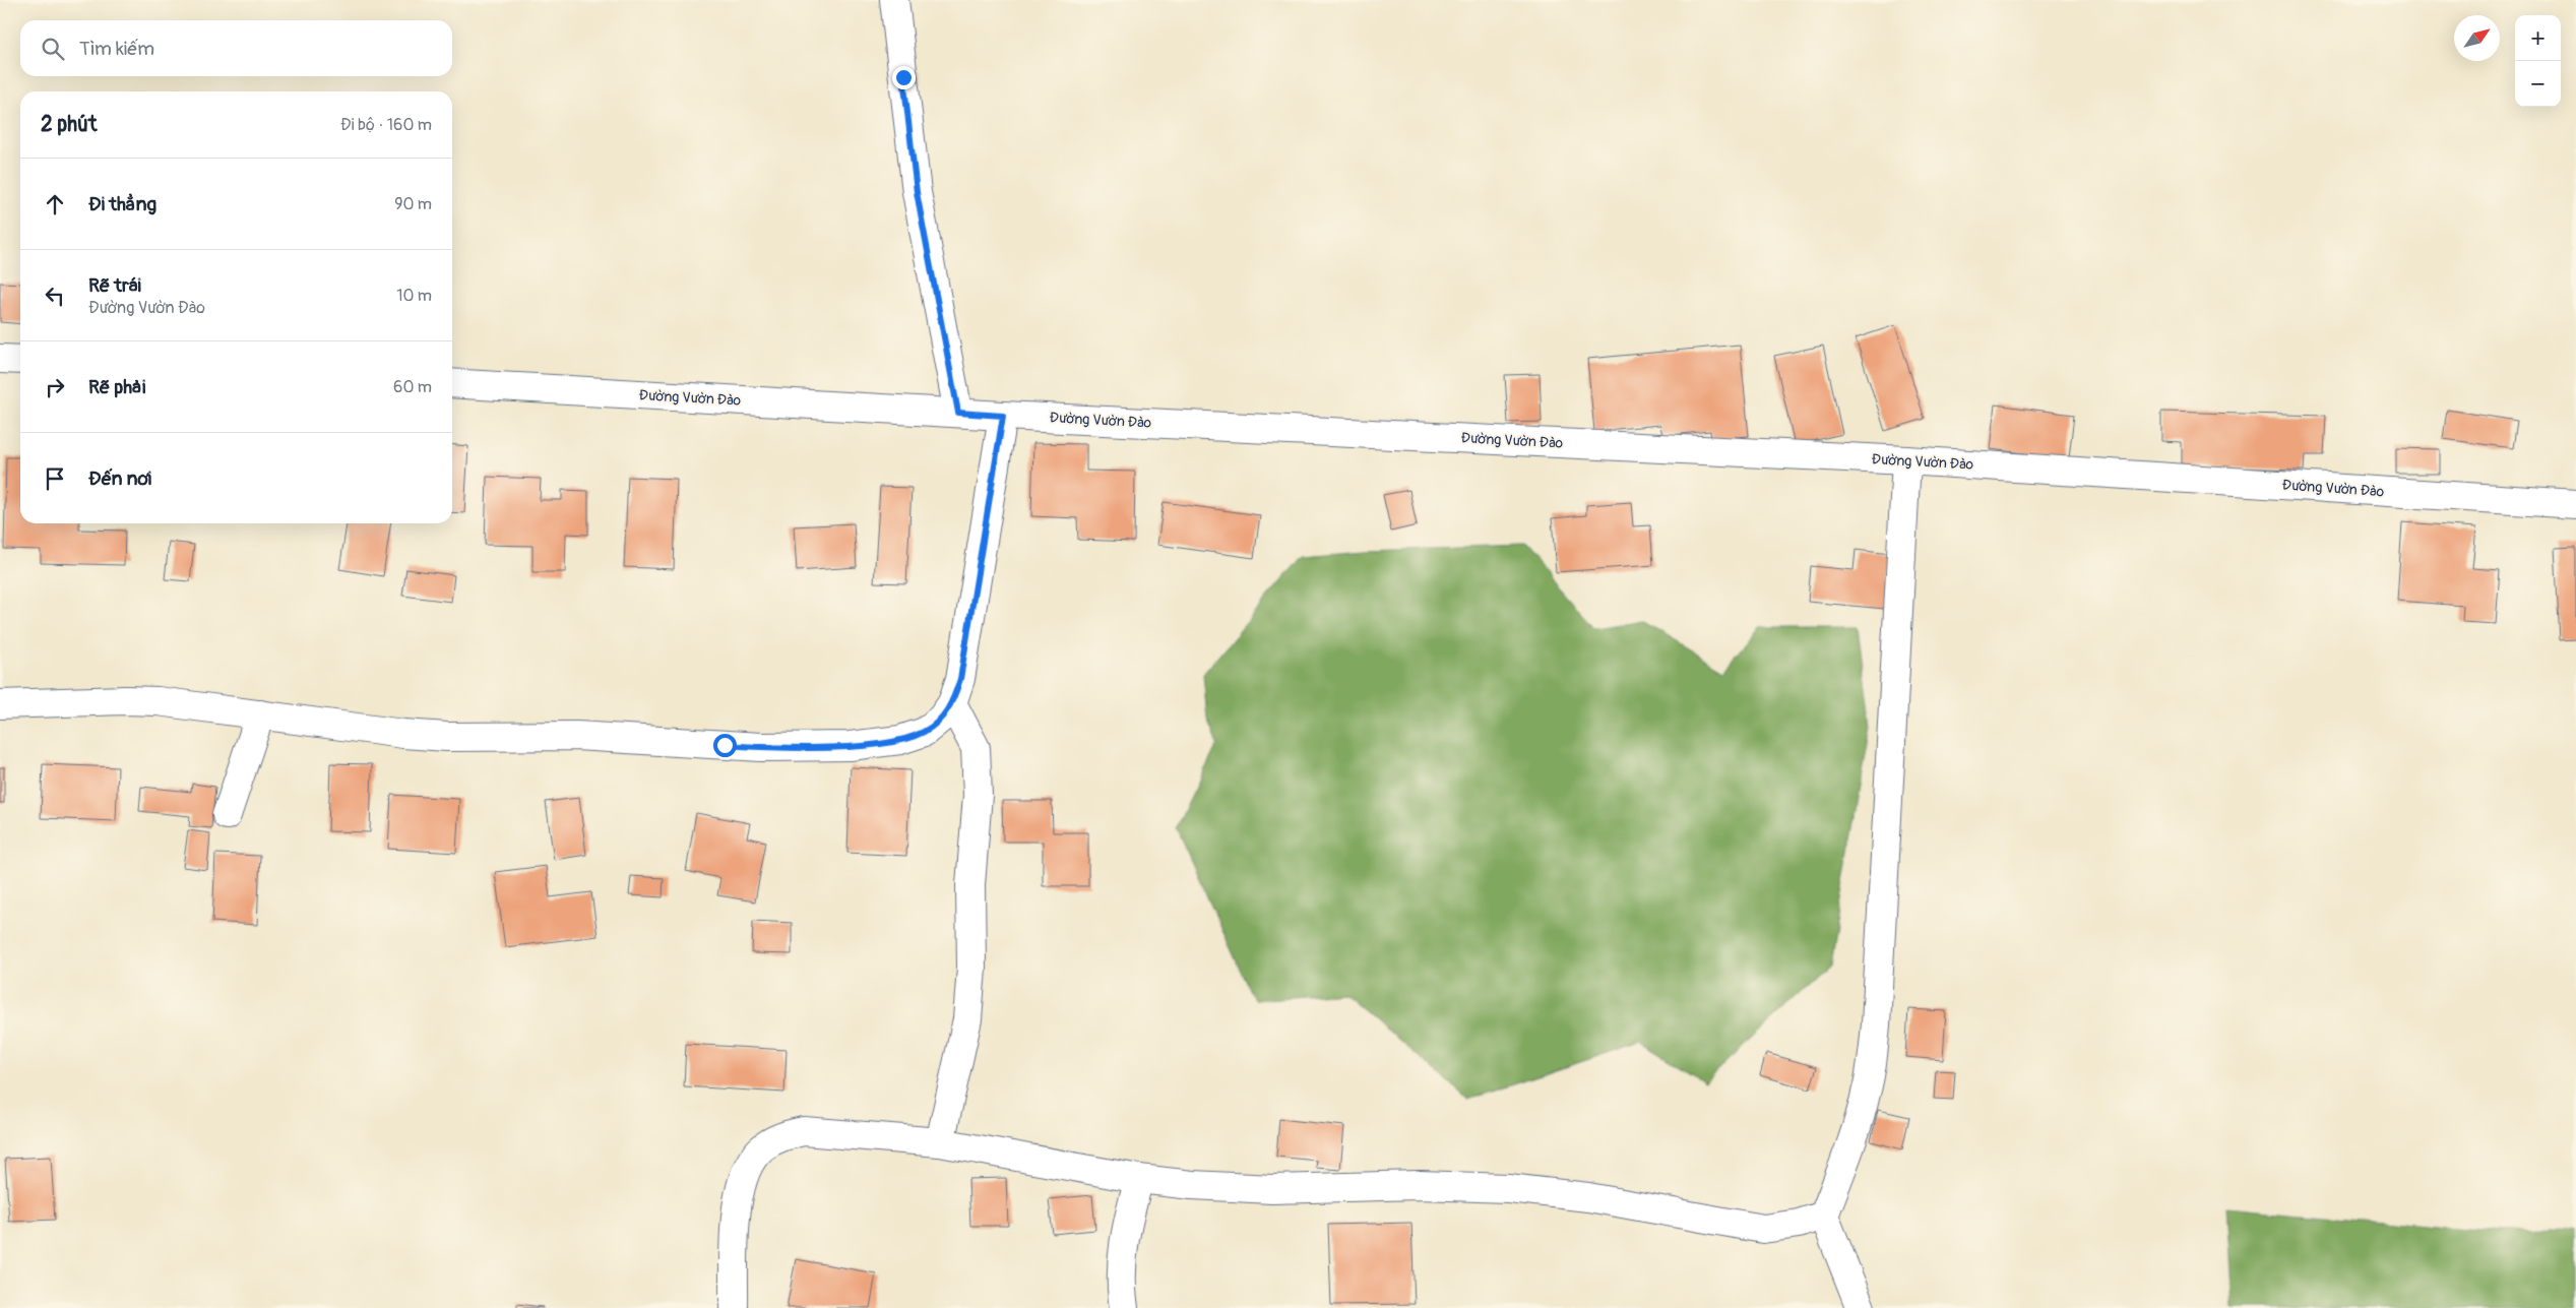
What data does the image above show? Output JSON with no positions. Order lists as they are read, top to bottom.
{
  "streets": {
    "street": ["Đường Vườn Đào"]
  },
  "north": "top right",
  "page": {
    "map_buttons": ["+", "−"],
    "search": "Tìm kiếm",
    "heading": ["2 phút", "Đi bộ · 160 m"],
    "list": [
      ["Đi thẳng", "90 m"],
      ["Rẽ trái", "Đường Vườn Đào", "10 m"],
      ["Rẽ phải", "60 m"],
      "Đến nơi"
    ]
  }
}
